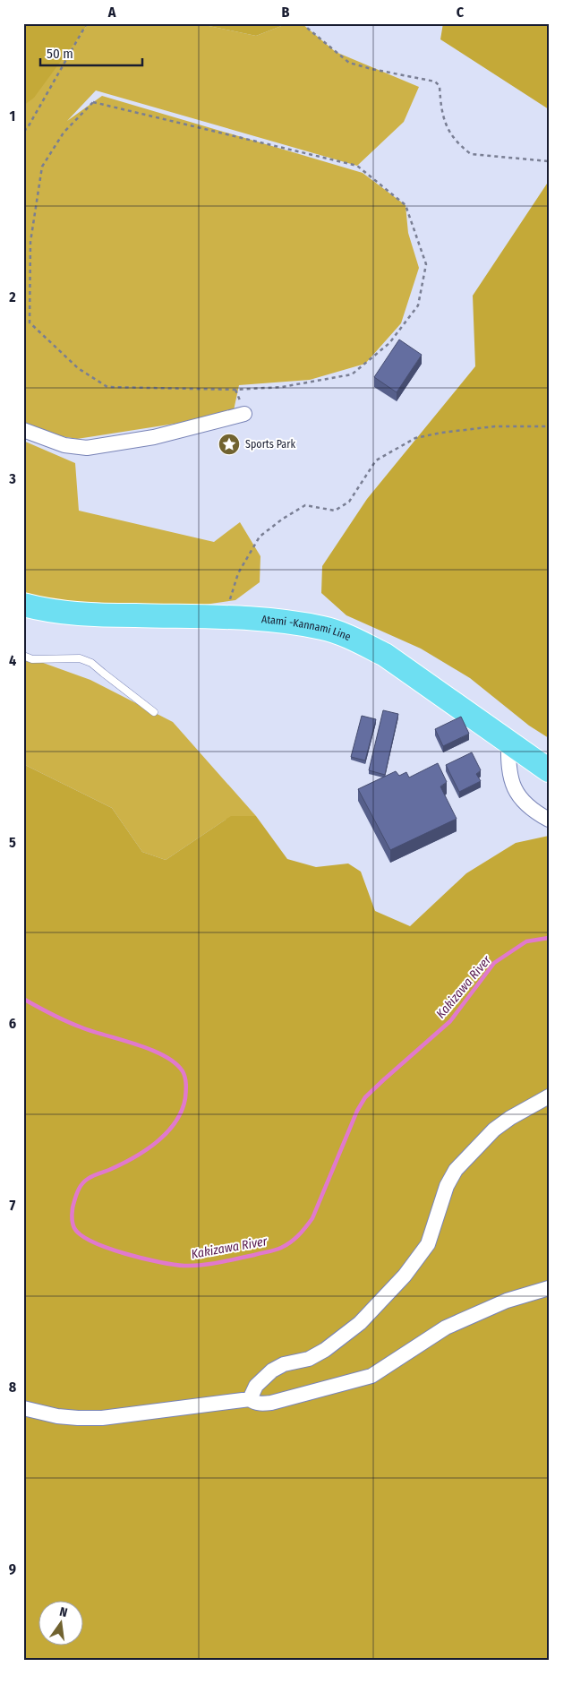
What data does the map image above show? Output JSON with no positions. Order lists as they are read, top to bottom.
{
  "streets": {
    "main road": ["Atami -Kannami Line"]
  },
  "water": ["Kakizawa River"],
  "places": {
    "place": ["Sports Park"]
  },
  "scale_bar": "50 m",
  "north": "top",
  "grid": {
    "columns": ["A", "B", "C"],
    "rows": [
      "1",
      "2",
      "3",
      "4",
      "5",
      "6",
      "7",
      "8",
      "9"
    ]
  }
}
